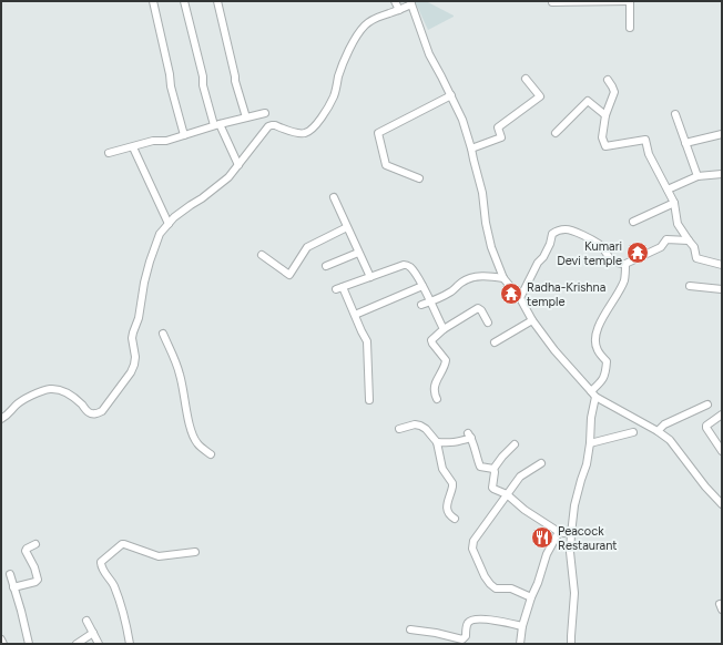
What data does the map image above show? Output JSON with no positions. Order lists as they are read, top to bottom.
{
  "places": {
    "temple": ["Kumari Devi temple", "Radha-Krishna temple"],
    "restaurant": ["Peacock Restaurant"]
  }
}
